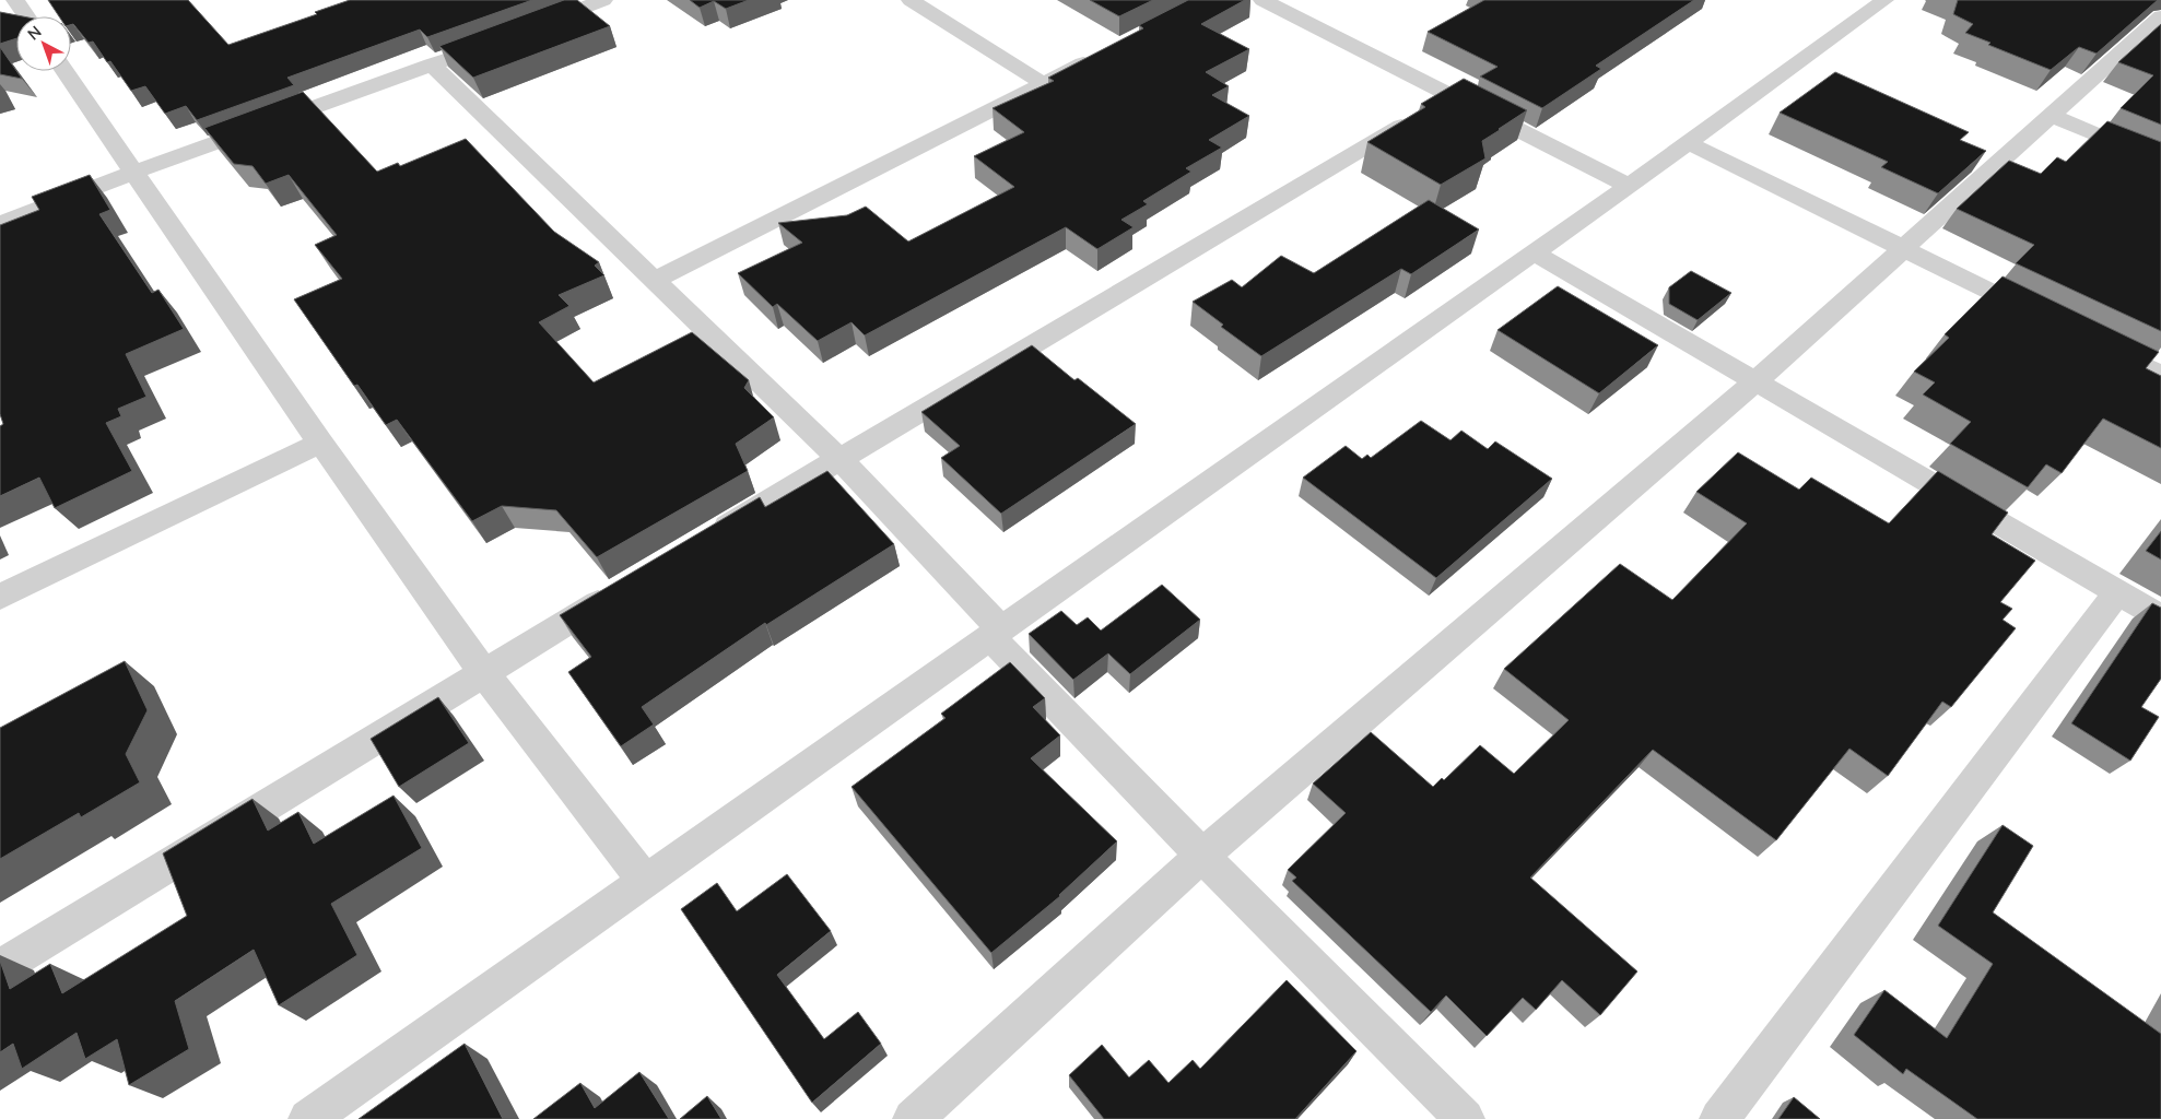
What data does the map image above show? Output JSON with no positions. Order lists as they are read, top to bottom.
{
  "north": "top left"
}
